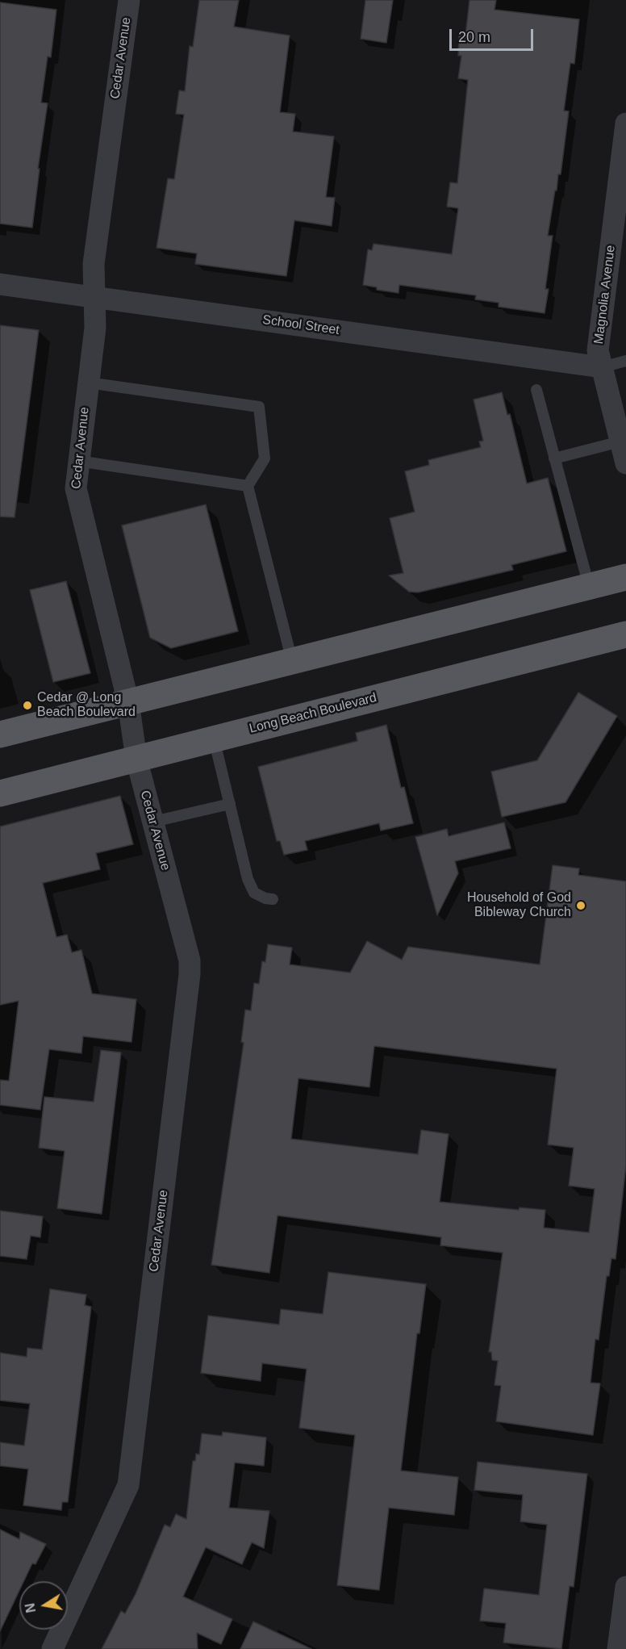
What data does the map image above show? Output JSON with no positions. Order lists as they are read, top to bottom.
{
  "streets": {
    "main road": ["Long Beach Boulevard"],
    "street": ["Cedar Avenue", "Magnolia Avenue", "School Street"]
  },
  "crossings": [
    ["Cedar Avenue", "School Street"],
    ["Cedar Avenue", "Long Beach Boulevard"],
    ["Magnolia Avenue", "School Street"]
  ],
  "places": ["Cedar @ Long Beach Boulevard", "Household of God Bibleway Church"],
  "scale_bar": "20 m",
  "north": "left"
}
